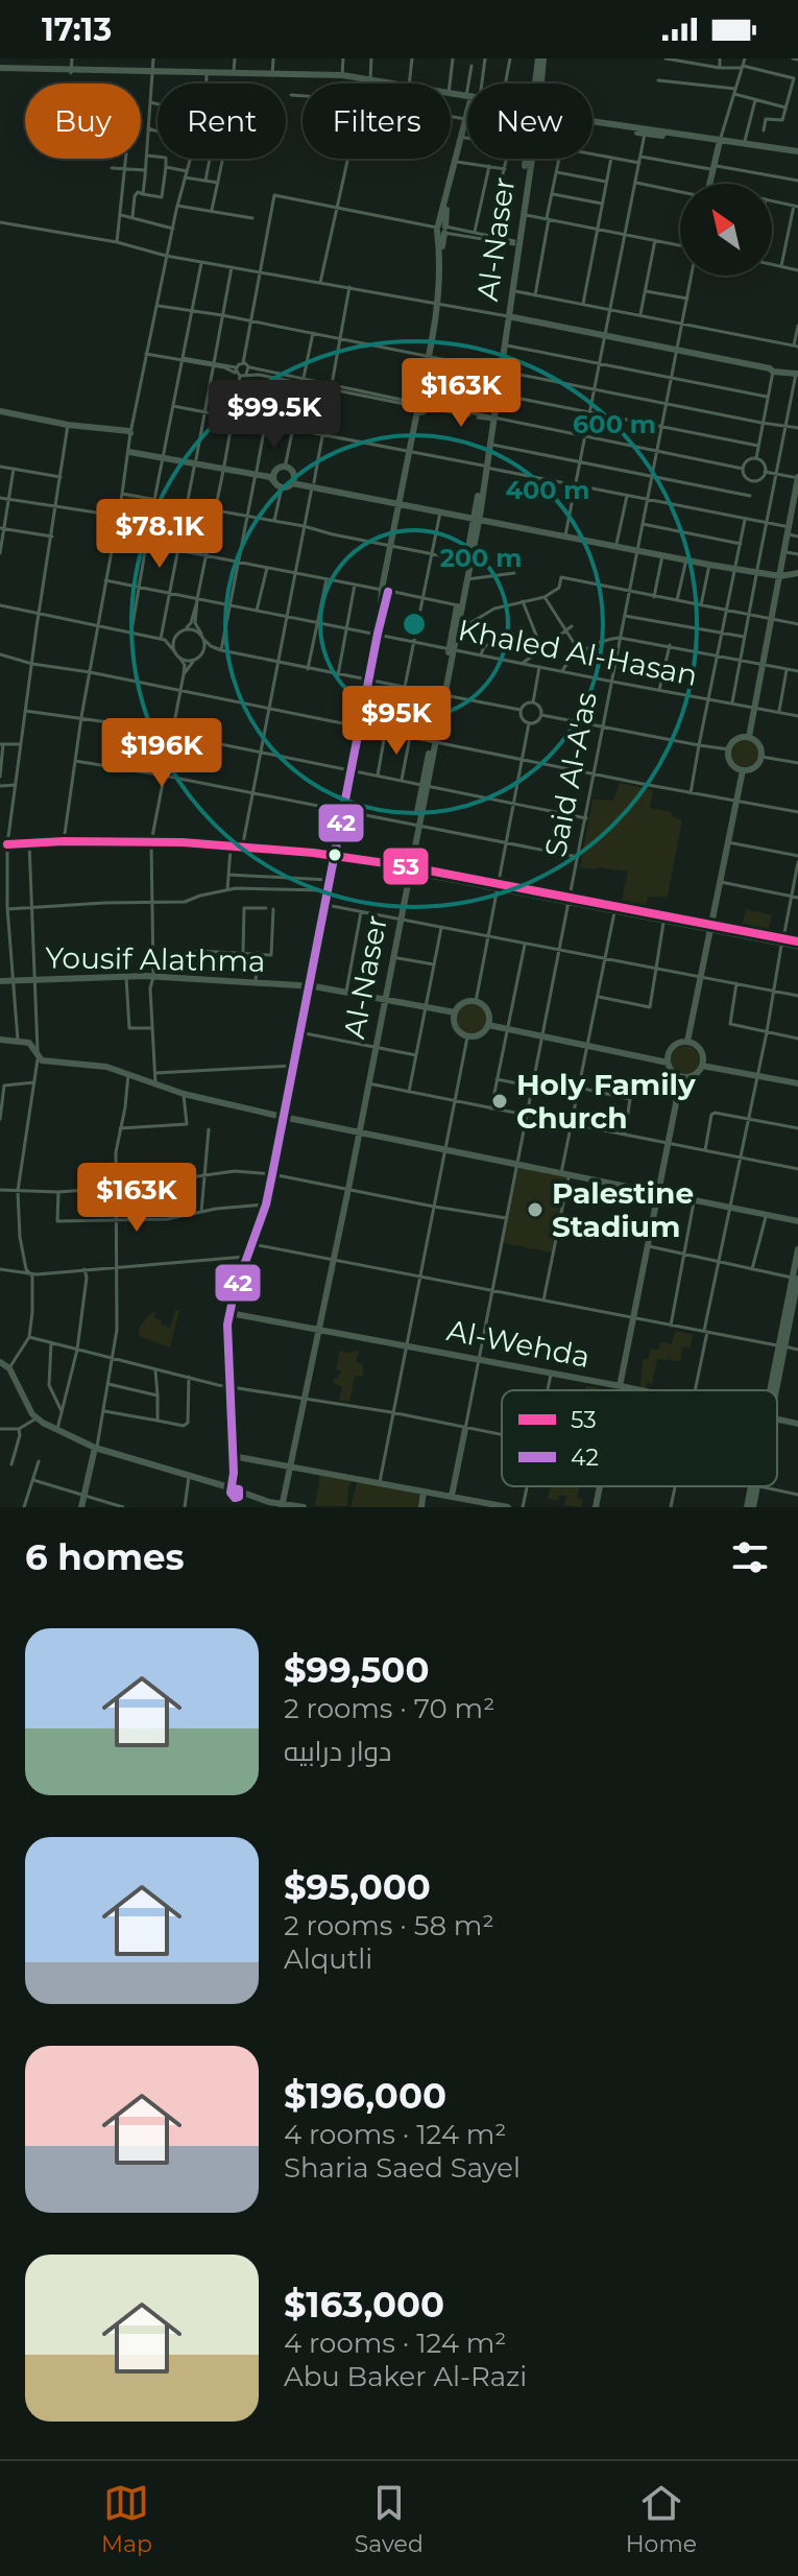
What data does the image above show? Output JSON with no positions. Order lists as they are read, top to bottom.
{
  "streets": {
    "main road": [
      "Al-Naser",
      "Said Al-A'as",
      "Yousif Alathma",
      "Al-Wehda"
    ],
    "street": ["Khaled Al-Hasan"]
  },
  "crossings": [
    ["Al-Naser", "Khaled Al-Hasan"],
    ["Al-Naser", "Yousif Alathma"],
    ["Al-Naser", "Al-Wehda"],
    ["Khaled Al-Hasan", "Said Al-A'as"],
    ["Said Al-A'as", "Al-Wehda"]
  ],
  "places": ["Holy Family Church", "Palestine Stadium"],
  "lines": ["transit line 42", "transit line 53"],
  "legend": ["53", "42"],
  "north": "top left",
  "page": {
    "status": "17:13",
    "chip": [
      "Buy",
      "Rent",
      "Filters",
      "New"
    ],
    "price": [
      "$163K",
      "$99.5K",
      "$78.1K",
      "$95K",
      "$196K",
      "$163K"
    ],
    "heading": "6 homes",
    "list": [
      {
        "name": "$99,500",
        "note": "2 rooms · 70 m² · دوار درابيه"
      },
      {
        "name": "$95,000",
        "note": "2 rooms · 58 m² · Alqutli"
      },
      {
        "name": "$196,000",
        "note": "4 rooms · 124 m² · Sharia Saed Sayel"
      },
      {
        "name": "$163,000",
        "note": "4 rooms · 124 m² · Abu Baker Al-Razi"
      }
    ],
    "tabs": ["Map", "Saved", "Home"]
  },
  "rings": ["600 m", "400 m", "200 m"]
}
